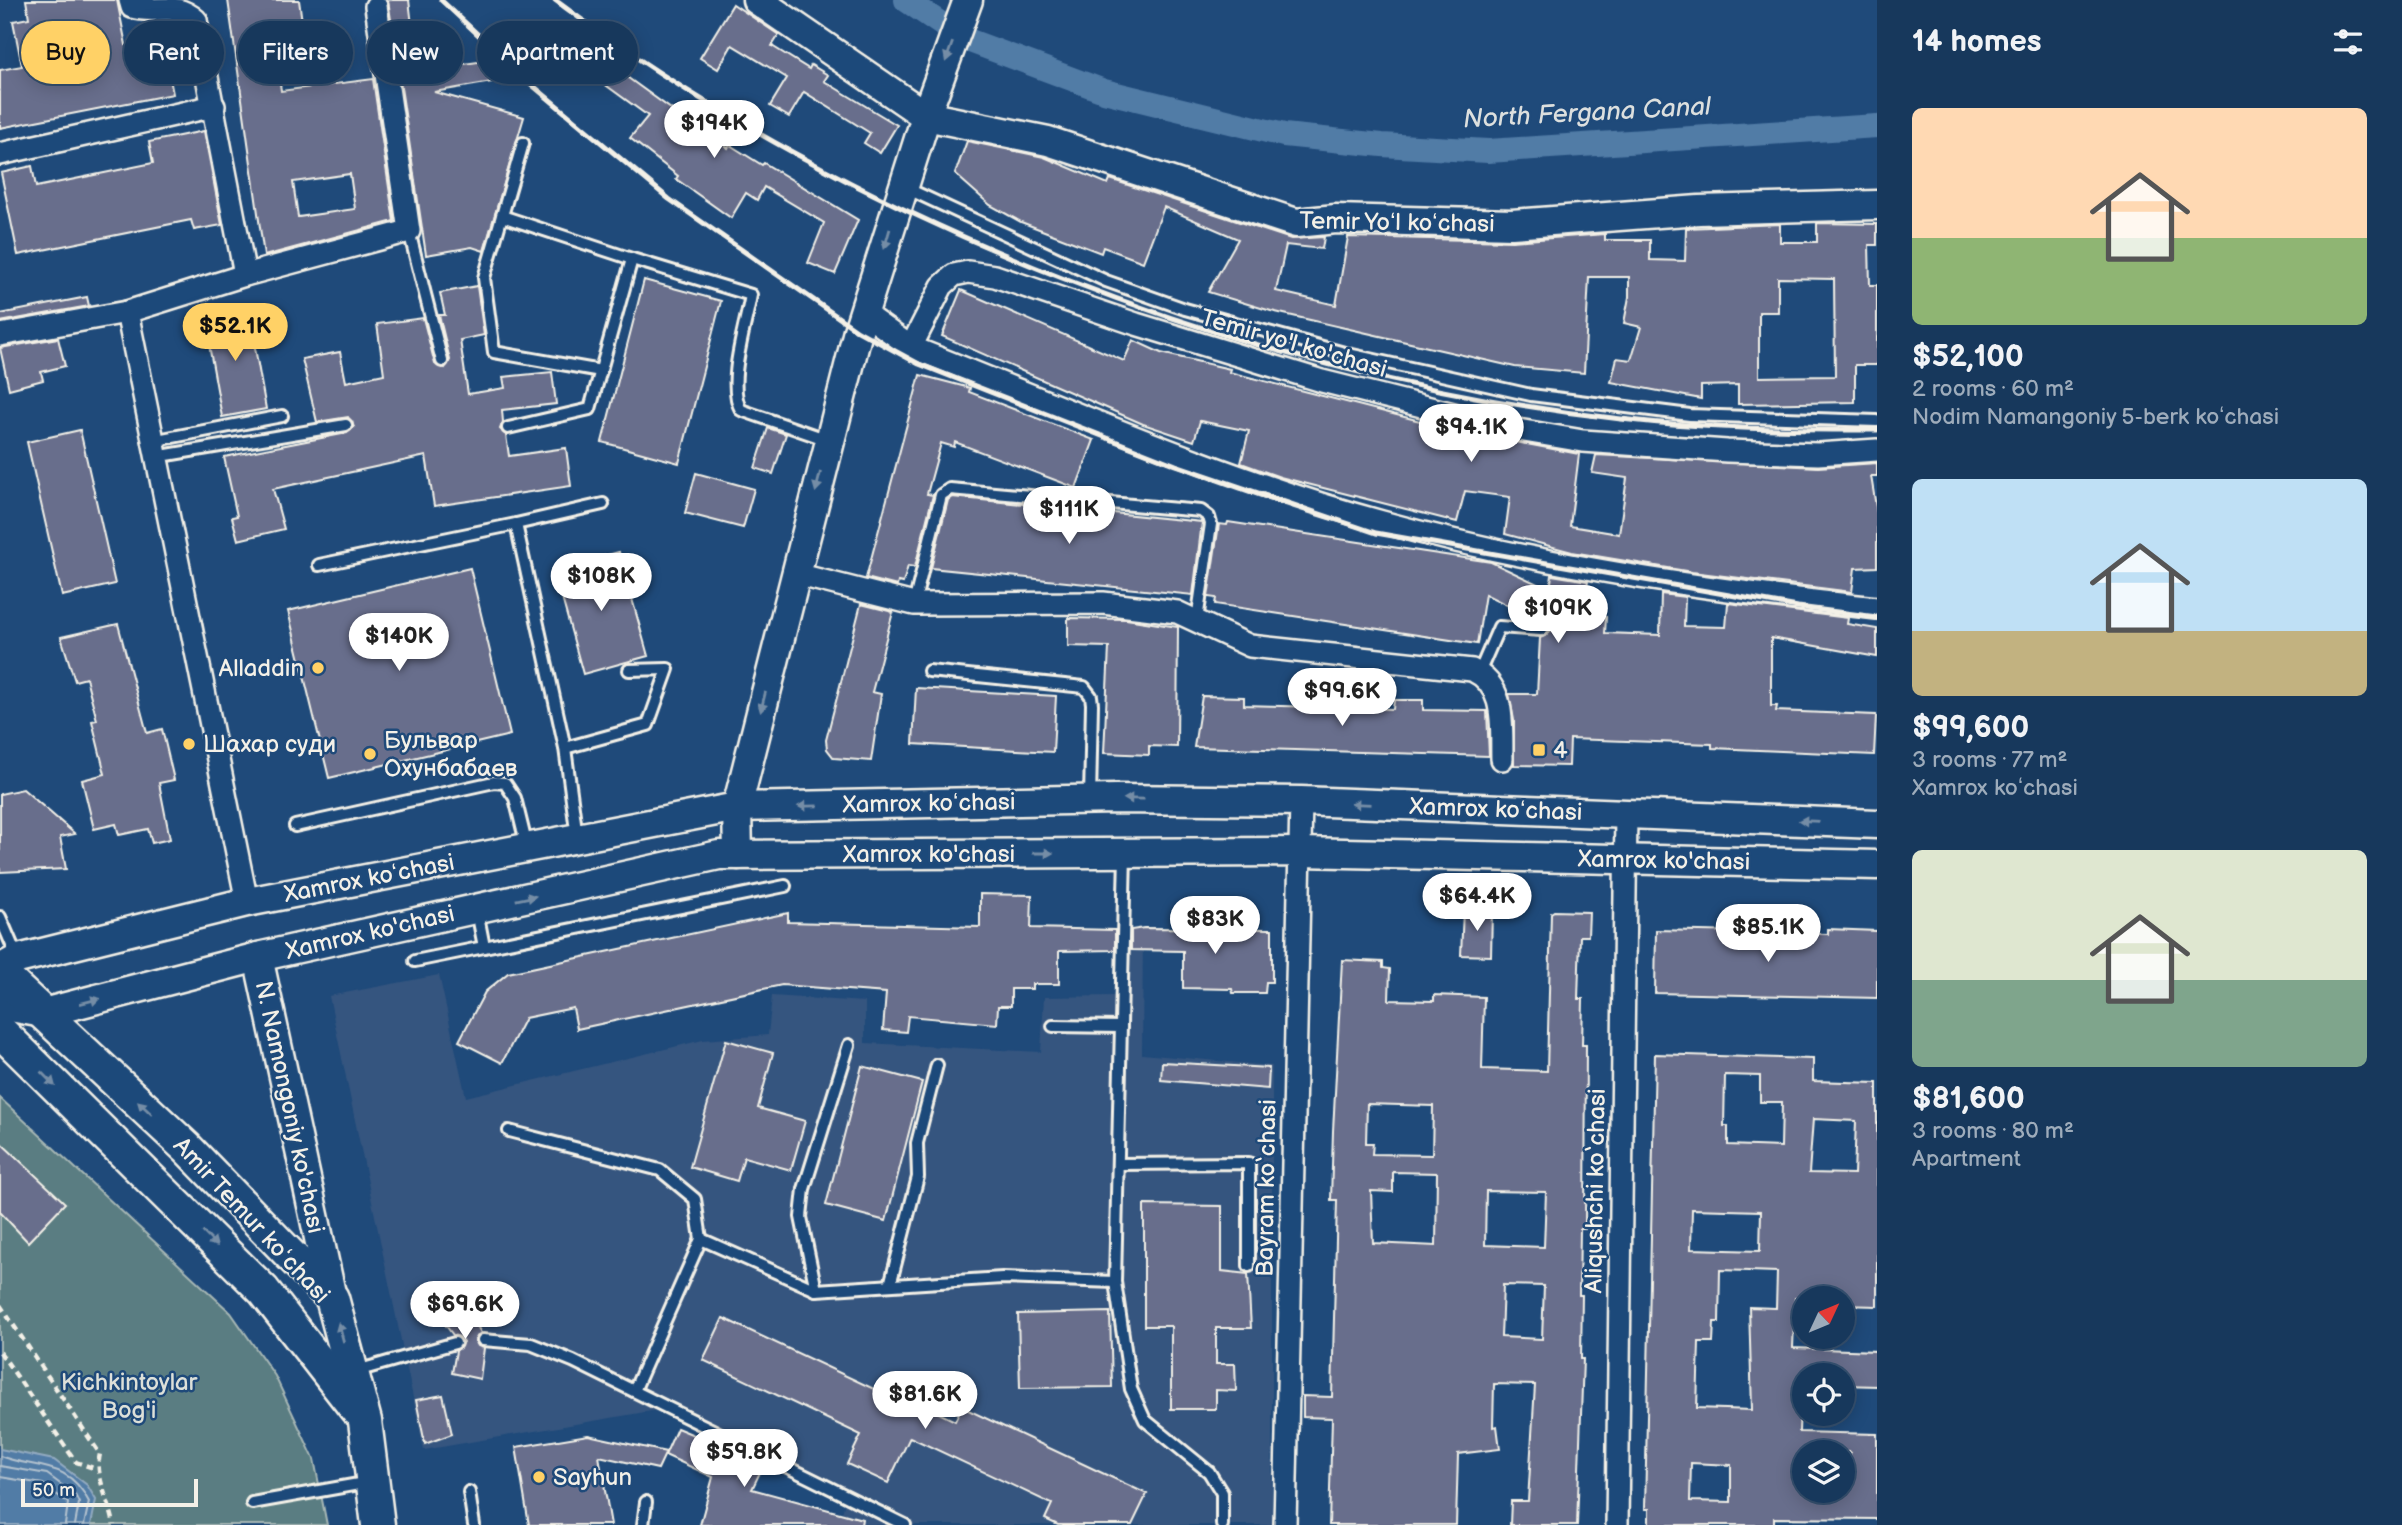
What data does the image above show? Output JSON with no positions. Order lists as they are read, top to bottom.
{
  "streets": {
    "main road": [
      "Temir Yoʻl koʻchasi",
      "Xamrox koʻchasi",
      "Xamrox ko'chasi",
      "N. Namongoniy ko'chasi",
      "Amir Temur koʻchasi"
    ],
    "street": ["Temir yo'l ko'chasi", "Bayram ko‘chasi", "Aliqushchi ko‘chasi"]
  },
  "crossings": [
    ["Xamrox koʻchasi", "Bayram ko‘chasi"],
    ["Xamrox koʻchasi", "Aliqushchi ko‘chasi"],
    ["Xamrox koʻchasi", "Amir Temur koʻchasi"],
    ["Xamrox ko'chasi", "N. Namongoniy ko'chasi"],
    ["Xamrox ko'chasi", "Bayram ko‘chasi"],
    ["Xamrox ko'chasi", "Aliqushchi ko‘chasi"],
    ["Xamrox ko'chasi", "Amir Temur koʻchasi"],
    ["N. Namongoniy ko'chasi", "Amir Temur koʻchasi"]
  ],
  "one_way": ["Xamrox koʻchasi", "Xamrox ko'chasi"],
  "water": ["North Fergana Canal"],
  "parks": ["Kichkintoylar Bog'i"],
  "places": {
    "other": [
      "Alladdin",
      "Шахар суди",
      "Бульвар Охунбабаев",
      "Sayhun"
    ],
    "transit": ["4"]
  },
  "scale_bar": "50 m",
  "north": "top right",
  "page": {
    "heading": "14 homes",
    "chip": [
      "Buy",
      "Rent",
      "Filters",
      "New",
      "Apartment"
    ],
    "list": [
      {
        "name": "$52,100",
        "note": "2 rooms · 60 m² · Nodim Namangoniy 5-berk koʻchasi"
      },
      {
        "name": "$99,600",
        "note": "3 rooms · 77 m² · Xamrox koʻchasi"
      },
      {
        "name": "$81,600",
        "note": "3 rooms · 80 m² · Apartment"
      }
    ],
    "price": [
      "$194K",
      "$52.1K",
      "$94.1K",
      "$111K",
      "$108K",
      "$109K",
      "$140K",
      "$99.6K",
      "$64.4K",
      "$83K",
      "$85.1K",
      "$69.6K",
      "$81.6K",
      "$59.8K"
    ],
    "scale": "50 m"
  }
}
